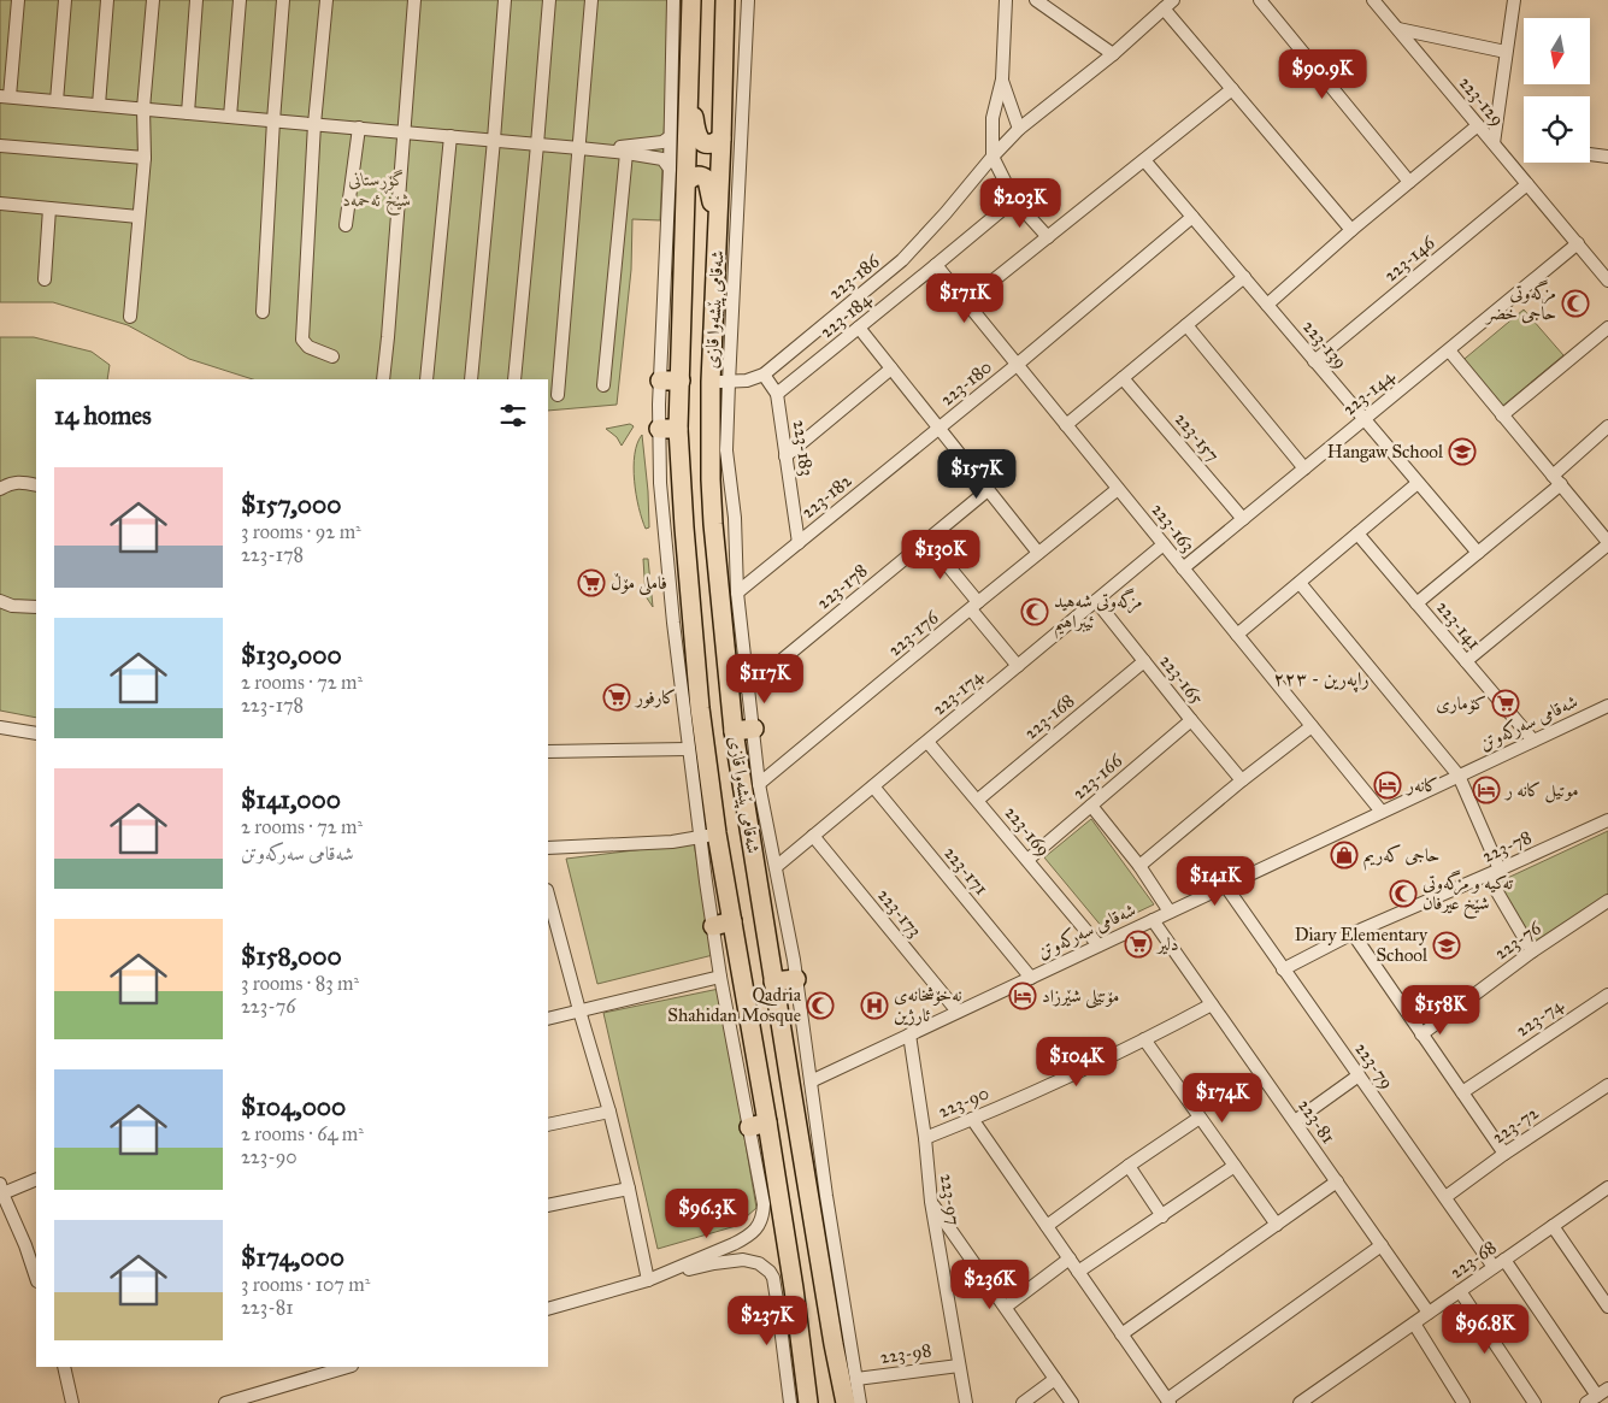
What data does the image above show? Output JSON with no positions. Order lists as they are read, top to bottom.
{
  "streets": {
    "highway": ["شەقامی پێشەوا قازی"],
    "street": [
      "223-129",
      "223-146",
      "223-186",
      "223-184",
      "223-139",
      "223-180",
      "223-144",
      "223-157",
      "223-183",
      "223-182",
      "223-163",
      "223-178",
      "223-141",
      "223-176",
      "223-165",
      "223-174",
      "223-168",
      "شەقامی سەرکەوتن",
      "223-166",
      "223-169",
      "223-78",
      "223-171",
      "223-173",
      "223-76",
      "223-74",
      "223-79",
      "223-90",
      "223-81",
      "223-72",
      "223-97",
      "223-68",
      "223-98"
    ]
  },
  "crossings": [
    ["223-129", "223-146"],
    ["223-129", "223-144"],
    ["223-146", "223-139"],
    ["223-186", "شەقامی پێشەوا قازی"],
    ["223-184", "223-183"],
    ["223-184", "223-163"],
    ["223-139", "223-180"],
    ["223-139", "223-144"],
    ["223-180", "223-182"],
    ["223-180", "223-163"],
    ["223-144", "223-157"],
    ["223-144", "223-163"],
    ["223-183", "223-182"],
    ["223-163", "223-176"],
    ["223-163", "223-174"],
    ["223-163", "شەقامی سەرکەوتن"],
    ["223-141", "شەقامی سەرکەوتن"],
    ["223-165", "223-174"],
    ["223-165", "223-168"],
    ["223-165", "223-166"],
    ["223-174", "223-169"],
    ["223-174", "223-171"],
    ["223-174", "223-173"],
    ["223-168", "223-169"],
    ["شەقامی سەرکەوتن", "223-169"],
    ["شەقامی سەرکەوتن", "223-171"],
    ["شەقامی سەرکەوتن", "223-173"],
    ["شەقامی سەرکەوتن", "223-79"],
    ["شەقامی سەرکەوتن", "223-81"],
    ["شەقامی سەرکەوتن", "223-97"],
    ["223-166", "223-169"],
    ["223-78", "223-79"],
    ["223-79", "223-72"],
    ["223-79", "223-68"],
    ["223-90", "223-81"],
    ["223-90", "223-97"],
    ["223-81", "223-68"],
    ["223-97", "223-98"]
  ],
  "districts": ["راپەرین - ٢٢٣"],
  "parks": ["گۆڕستانی شێخ ئەحمەد"],
  "places": {
    "mosque": [
      "مزگه‌وتی حاجی خضر",
      "مزگەوتی شەهید ئیبراهیم",
      "تەکیە و مزگەوتی شێخ عیرفان",
      "Qadria Shahidan Mosque"
    ],
    "school or university": ["Hangaw School", "Diary Elementary School"],
    "supermarket": [
      "فاملی مۆڵ",
      "کارفور",
      "كۆماری",
      "دلير"
    ],
    "hotel": ["کانەر", "موتيل كانه ر", "مۆتێلی شێرزاد"],
    "shop": ["حاجی کەریم"],
    "hospital": ["نەخۆشخانەی ئارژین"]
  },
  "north": "bottom",
  "page": {
    "price": [
      "$90.9K",
      "$203K",
      "$171K",
      "$157K",
      "$130K",
      "$117K",
      "$141K",
      "$158K",
      "$104K",
      "$174K",
      "$96.3K",
      "$236K",
      "$237K",
      "$96.8K"
    ],
    "heading": "14 homes",
    "list": [
      {
        "name": "$157,000",
        "note": "3 rooms · 92 m² · 223-178"
      },
      {
        "name": "$130,000",
        "note": "2 rooms · 72 m² · 223-178"
      },
      {
        "name": "$141,000",
        "note": "2 rooms · 72 m² · شەقامی سەرکەوتن"
      },
      {
        "name": "$158,000",
        "note": "3 rooms · 83 m² · 223-76"
      },
      {
        "name": "$104,000",
        "note": "2 rooms · 64 m² · 223-90"
      },
      {
        "name": "$174,000",
        "note": "3 rooms · 107 m² · 223-81"
      }
    ]
  }
}
